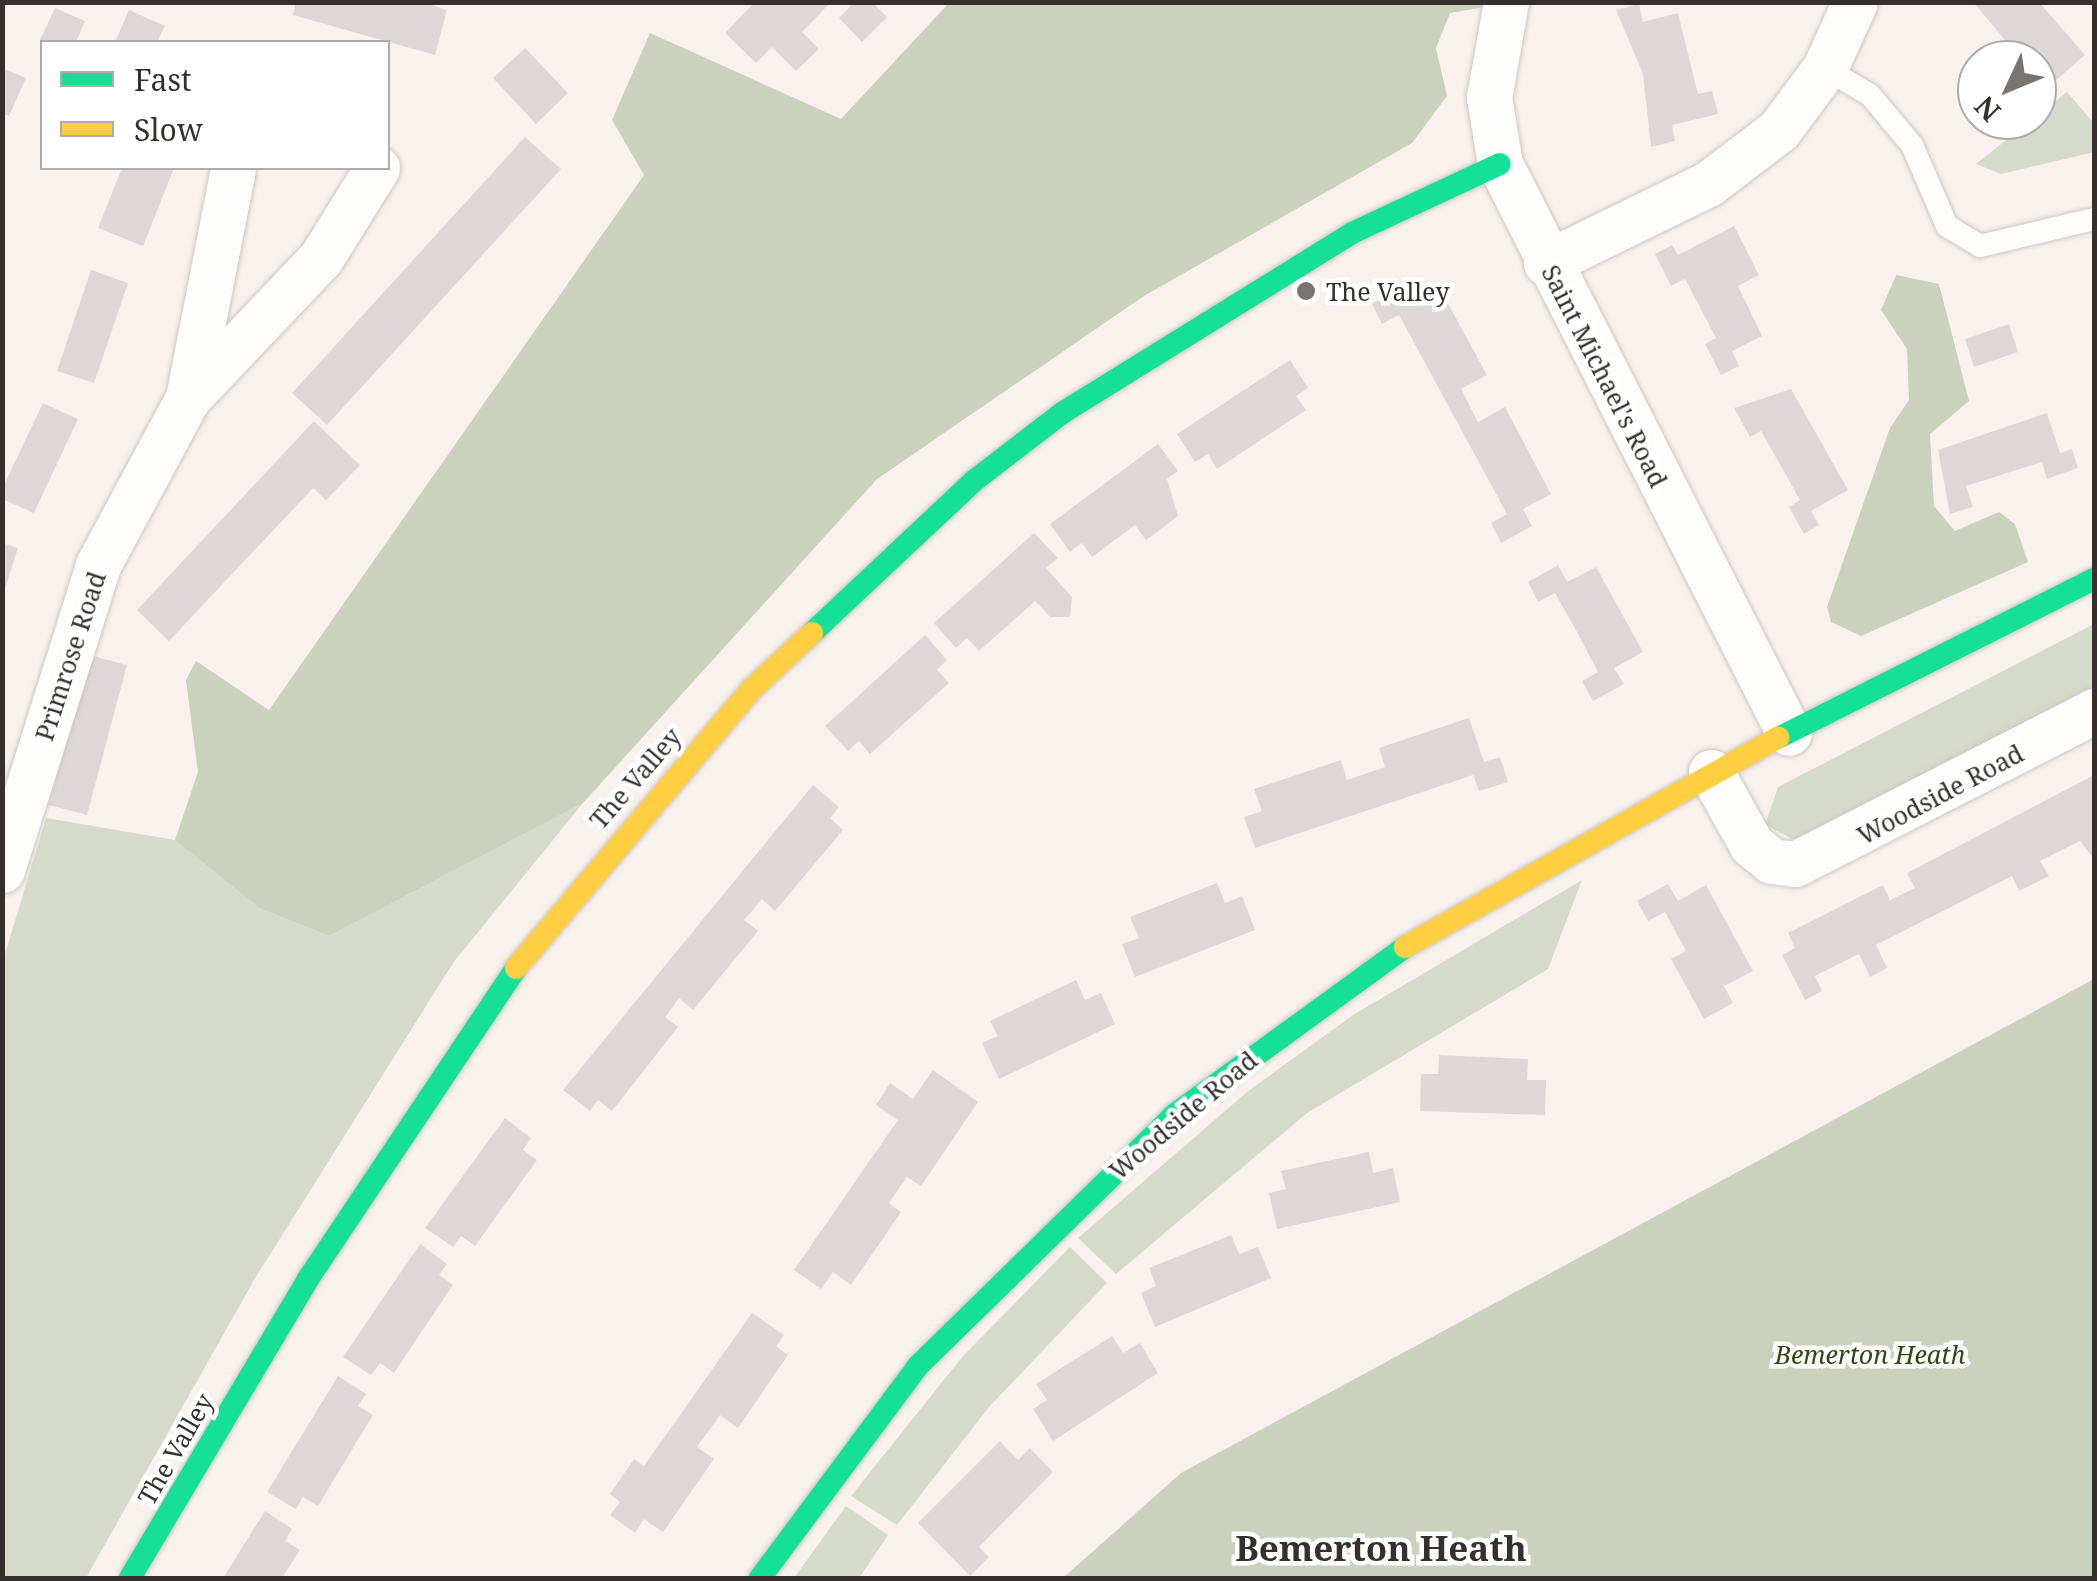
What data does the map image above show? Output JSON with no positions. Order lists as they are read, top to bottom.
{
  "streets": {
    "street": [
      "Saint Michael's Road",
      "Primrose Road",
      "The Valley",
      "Woodside Road"
    ]
  },
  "crossings": [
    ["Saint Michael's Road", "The Valley"],
    ["Saint Michael's Road", "Woodside Road"]
  ],
  "districts": ["Bemerton Heath"],
  "parks": ["Bemerton Heath"],
  "places": ["The Valley"],
  "legend": ["Fast", "Slow"],
  "north": "bottom left"
}
